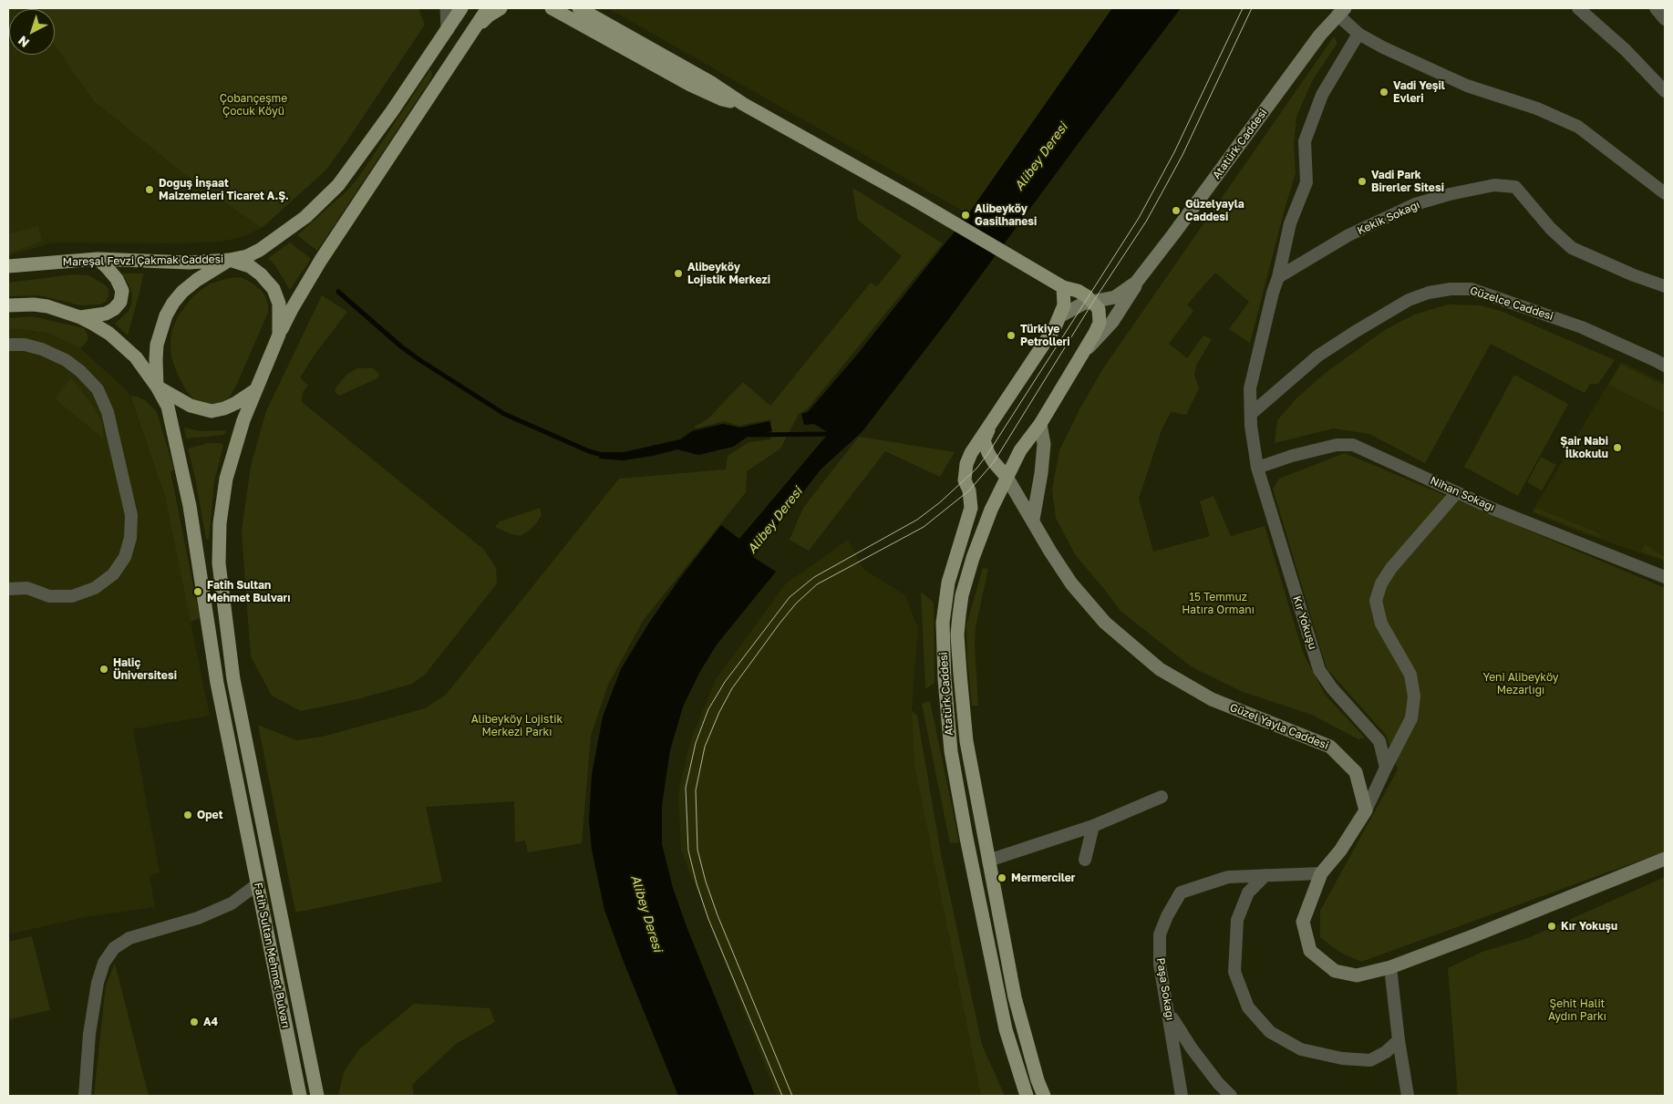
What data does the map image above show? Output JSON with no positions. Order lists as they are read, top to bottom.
{
  "streets": {
    "main road": [
      "Atatürk Caddesi",
      "Mareşal Fevzi Çakmak Caddesi",
      "Güzel Yayla Caddesi",
      "Fatih Sultan Mehmet Bulvarı"
    ],
    "street": [
      "Kekik Sokağı",
      "Güzelce Caddesi",
      "Nihan Sokağı",
      "Kır Yokuşu",
      "Paşa Sokağı"
    ]
  },
  "crossings": [
    ["Atatürk Caddesi", "Güzel Yayla Caddesi"],
    ["Kekik Sokağı", "Kır Yokuşu"],
    ["Mareşal Fevzi Çakmak Caddesi", "Fatih Sultan Mehmet Bulvarı"],
    ["Güzelce Caddesi", "Kır Yokuşu"],
    ["Nihan Sokağı", "Kır Yokuşu"]
  ],
  "water": ["Alibey Deresi"],
  "parks": [
    "Çobançeşme Çocuk Köyü",
    "15 Temmuz Hatıra Ormanı",
    "Yeni Alibeyköy Mezarlığı",
    "Alibeyköy Lojistik Merkezi Parkı",
    "Şehit Halit Aydın Parkı"
  ],
  "places": [
    "Vadi Yeşil Evleri",
    "Vadi Park Birerler Sitesi",
    "Doğuş İnşaat Malzemeleri Ticaret A.Ş.",
    "Güzelyayla Caddesi",
    "Alibeyköy Gasilhanesi",
    "Alibeyköy Lojistik Merkezi",
    "Türkiye Petrolleri",
    "Şair Nabi İlkokulu",
    "Fatih Sultan Mehmet Bulvarı",
    "Haliç Üniversitesi",
    "Opet",
    "Mermerciler",
    "Kır Yokuşu",
    "A4"
  ],
  "north": "bottom left"
}
